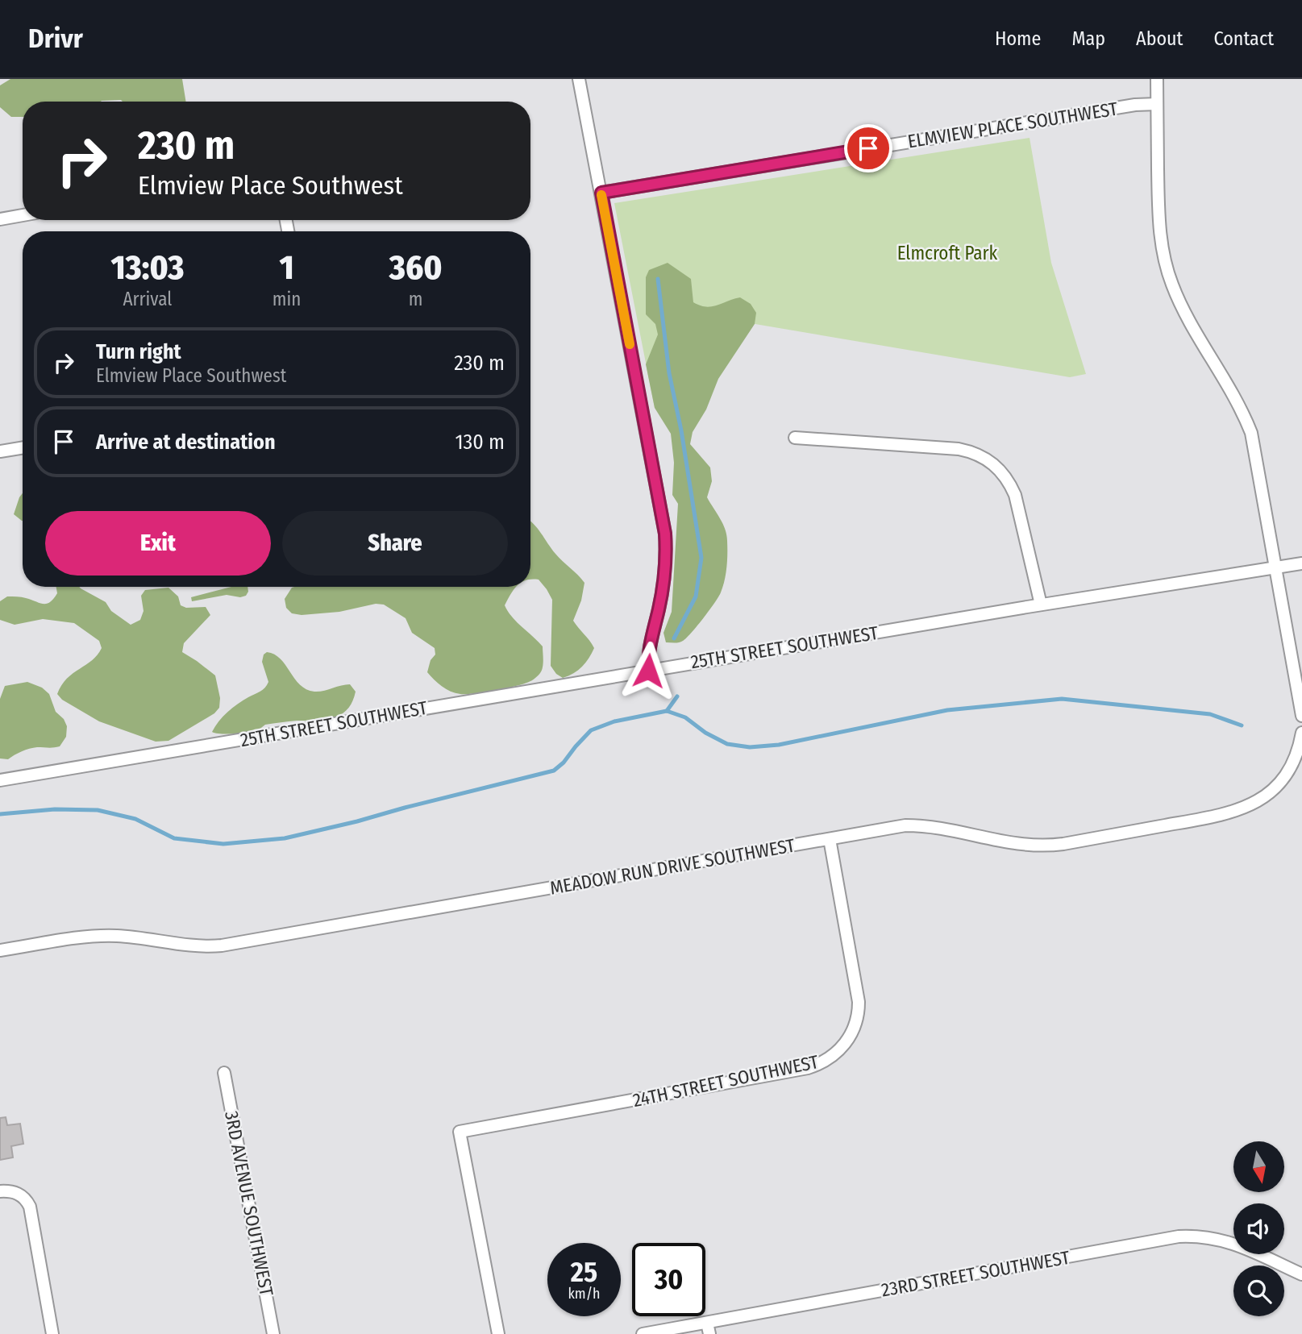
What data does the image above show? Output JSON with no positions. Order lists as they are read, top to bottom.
{
  "streets": {
    "street": [
      "ELMVIEW PLACE SOUTHWEST",
      "25TH STREET SOUTHWEST",
      "MEADOW RUN DRIVE SOUTHWEST",
      "24TH STREET SOUTHWEST",
      "3RD AVENUE SOUTHWEST",
      "23RD STREET SOUTHWEST"
    ]
  },
  "crossings": [
    ["MEADOW RUN DRIVE SOUTHWEST", "24TH STREET SOUTHWEST"]
  ],
  "parks": ["Elmcroft Park"],
  "north": "bottom",
  "page": {
    "header": "Drivr",
    "nav": [
      "Home",
      "Map",
      "About",
      "Contact"
    ],
    "turn": ["230 m", "Elmview Place Southwest"],
    "eta": [
      "13:03",
      "Arrival",
      "1",
      "min",
      "360",
      "m"
    ],
    "list": [
      {
        "name": "Turn right",
        "note": "Elmview Place Southwest",
        "value": "230 m"
      },
      {
        "name": "Arrive at destination",
        "value": "130 m"
      }
    ],
    "buttons": ["Exit", "Share"],
    "speed": "25 km/h",
    "limit": "30"
  }
}
